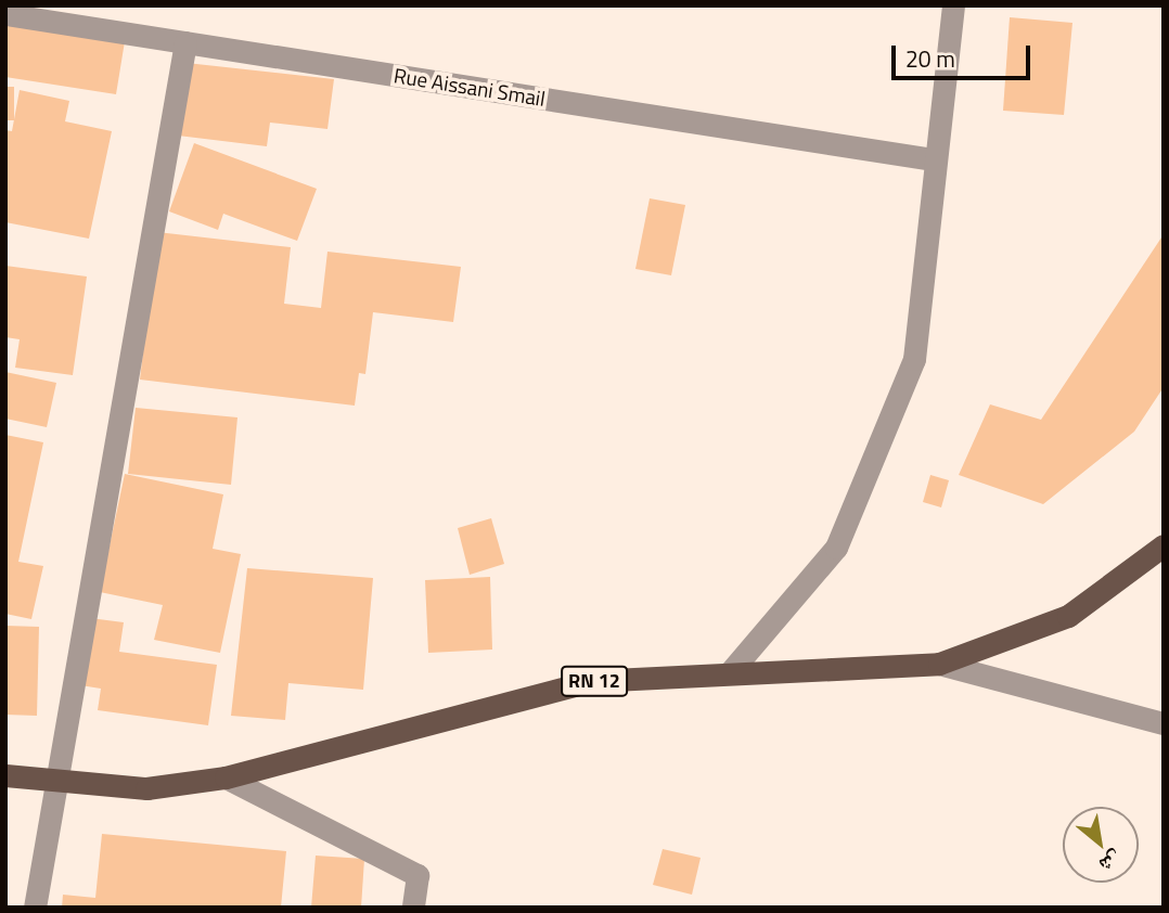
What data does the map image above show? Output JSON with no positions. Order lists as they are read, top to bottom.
{
  "streets": {
    "main road": ["RN 12"],
    "street": ["Rue Aissani Smail"]
  },
  "scale_bar": "20 m",
  "north": "bottom right"
}
